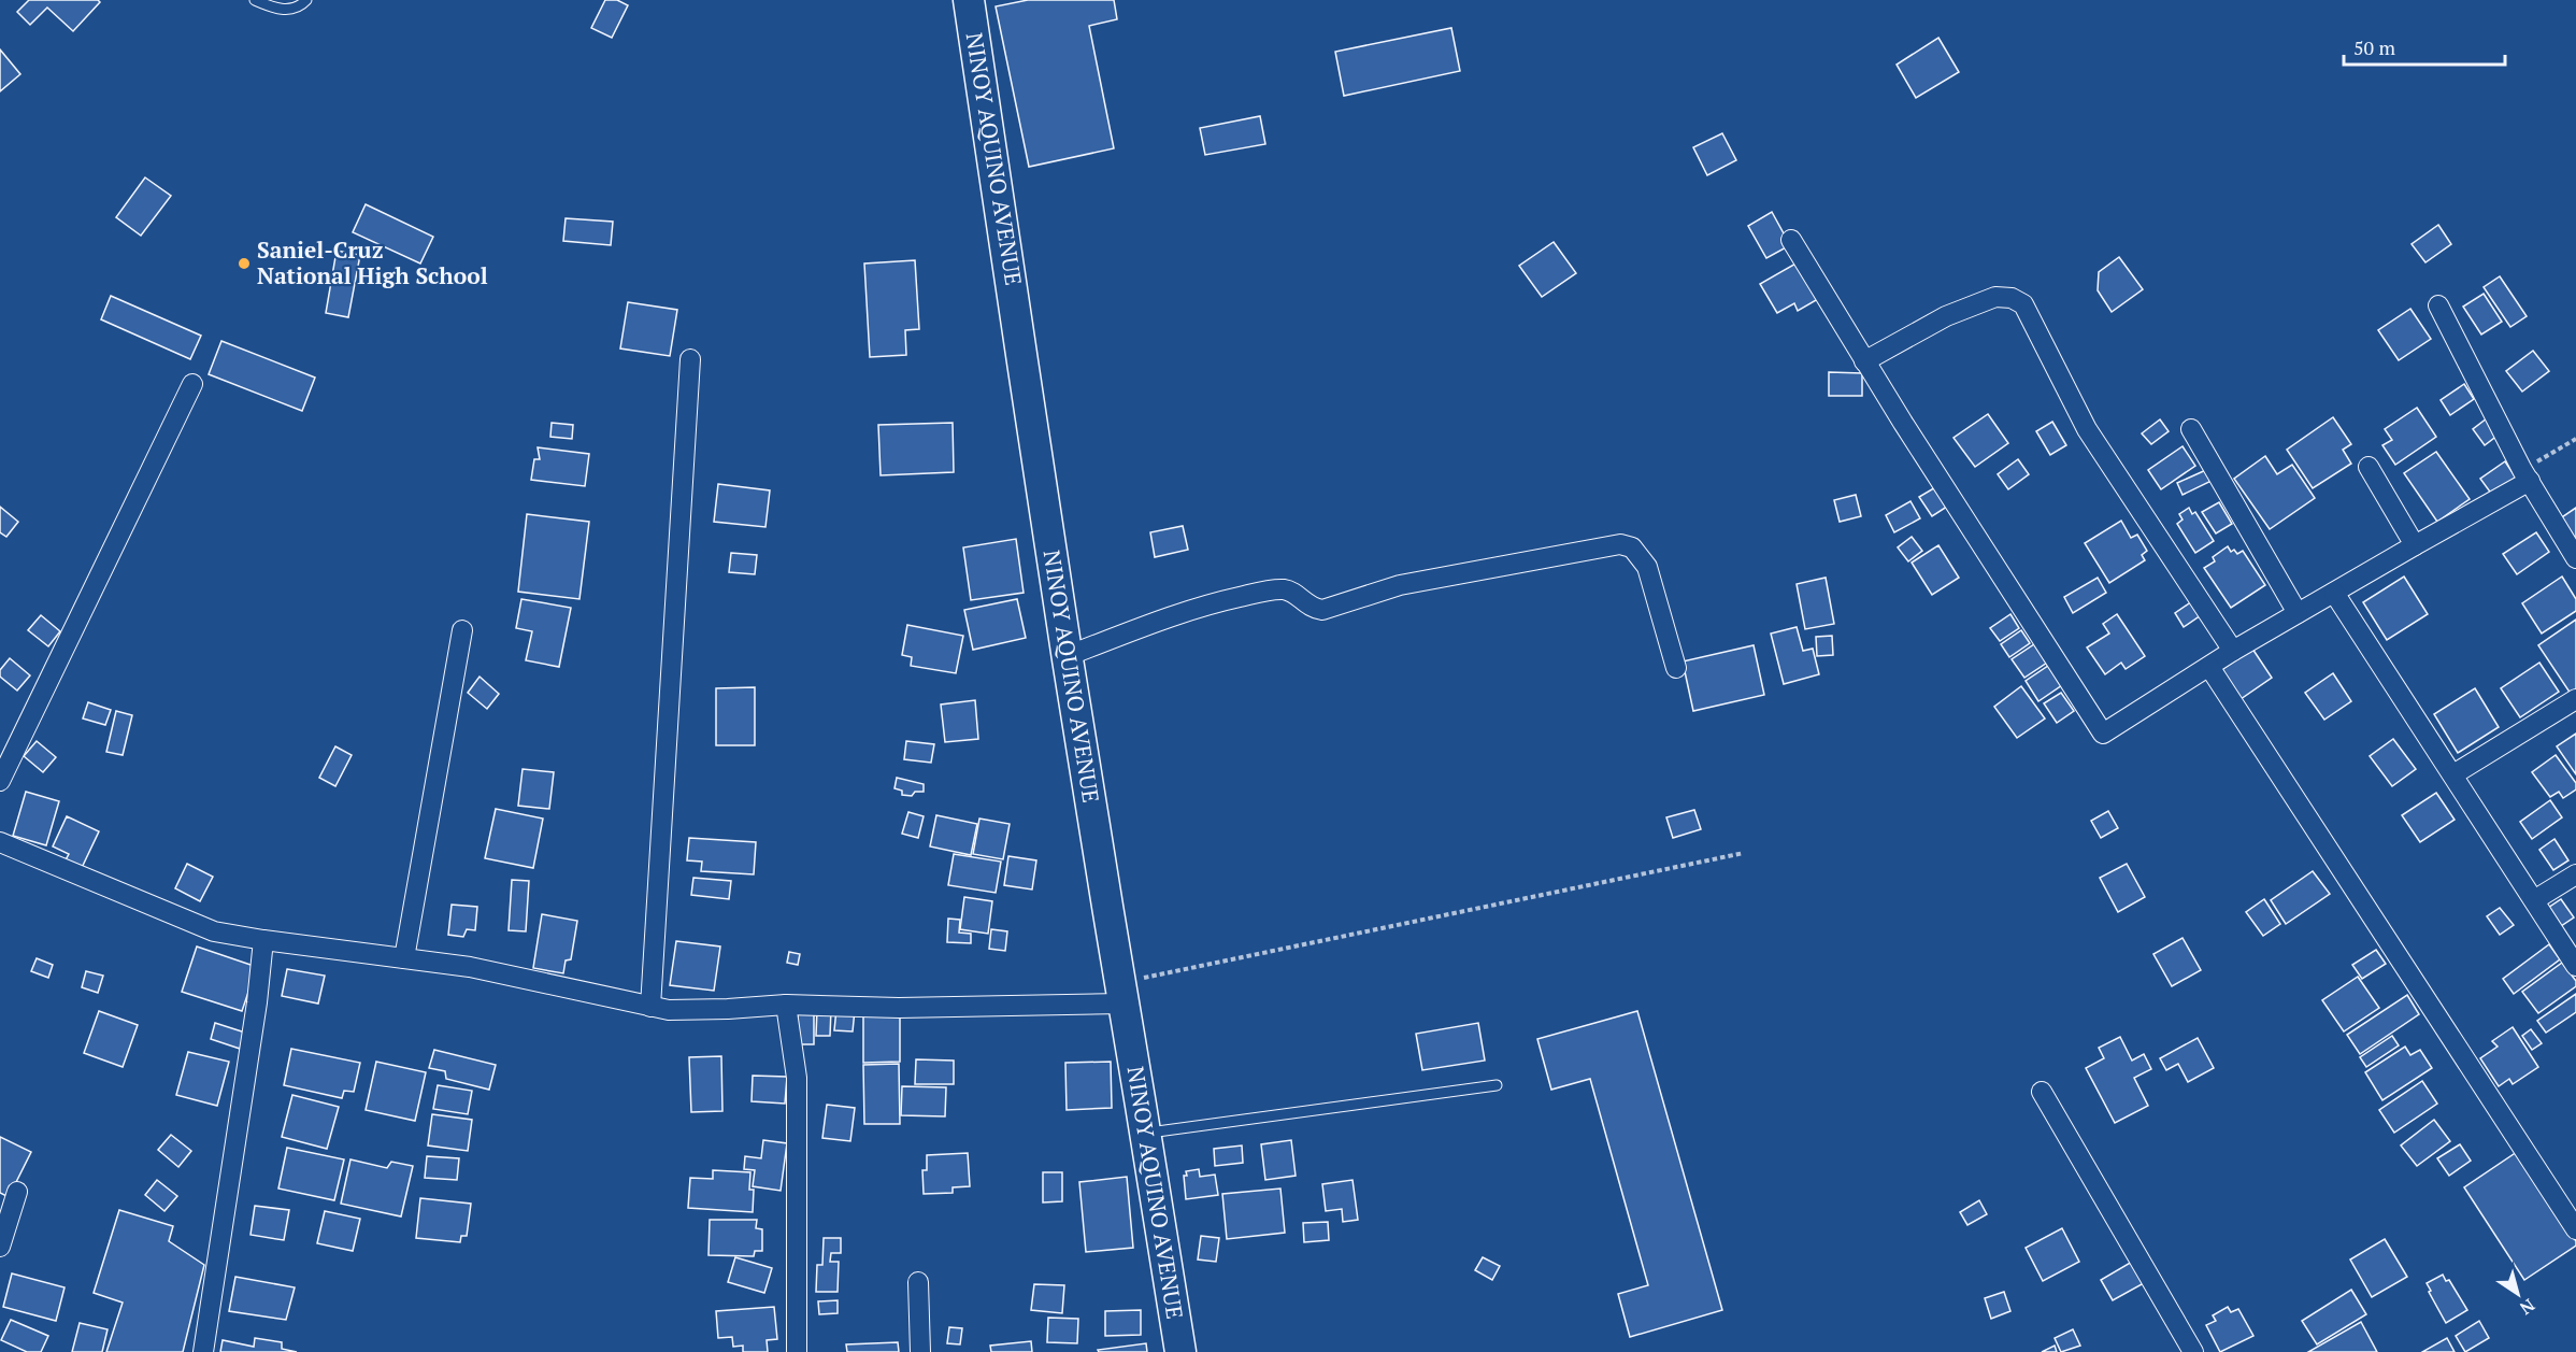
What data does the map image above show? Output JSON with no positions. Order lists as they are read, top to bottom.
{
  "streets": {
    "main road": ["NINOY AQUINO AVENUE"]
  },
  "places": ["Saniel-Cruz National High School"],
  "scale_bar": "50 m",
  "north": "bottom right"
}
